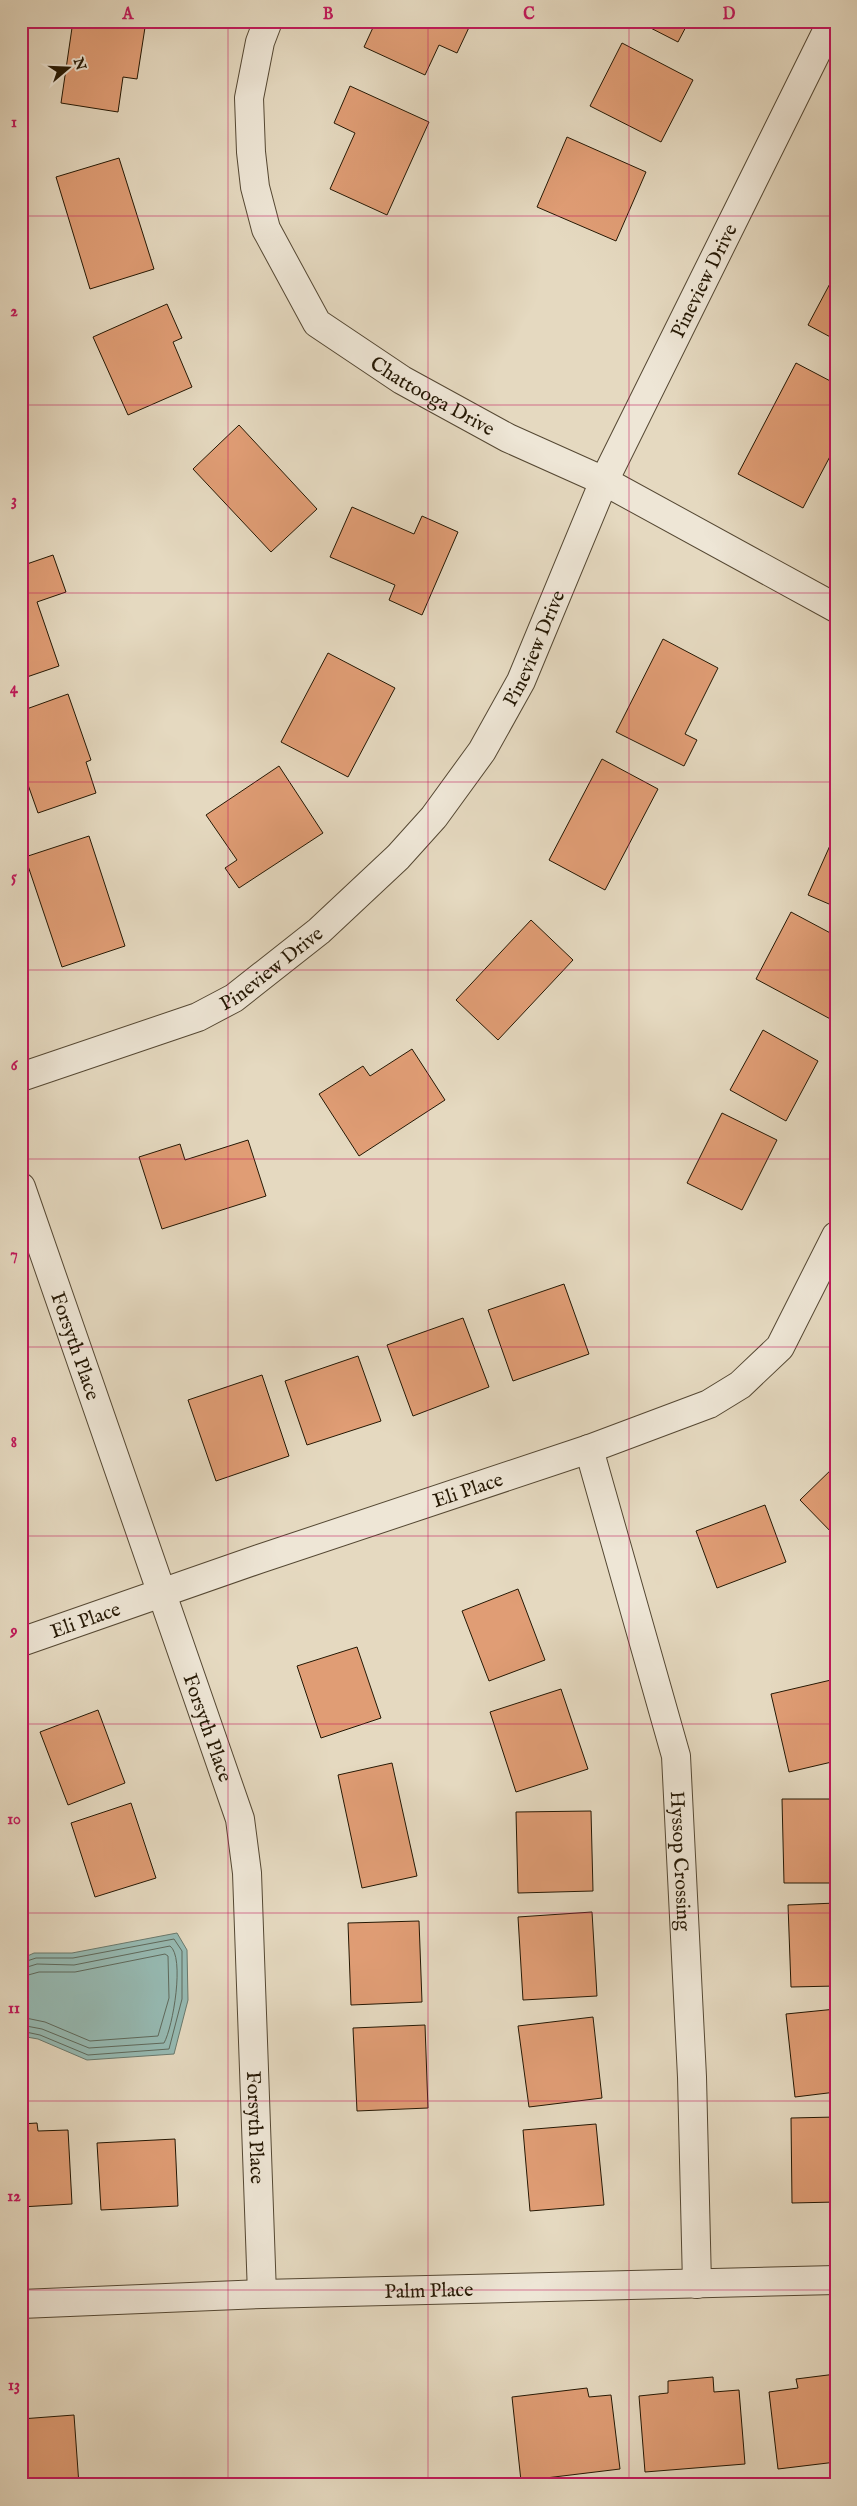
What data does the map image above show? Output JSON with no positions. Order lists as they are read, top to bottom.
{
  "streets": {
    "street": [
      "Pineview Drive",
      "Chattooga Drive",
      "Forsyth Place",
      "Eli Place",
      "Hyssop Crossing",
      "Palm Place"
    ]
  },
  "crossings": [
    ["Pineview Drive", "Chattooga Drive"],
    ["Forsyth Place", "Eli Place"],
    ["Forsyth Place", "Palm Place"],
    ["Eli Place", "Hyssop Crossing"],
    ["Hyssop Crossing", "Palm Place"]
  ],
  "north": "right",
  "grid": {
    "columns": [
      "A",
      "B",
      "C",
      "D"
    ],
    "rows": [
      "1",
      "2",
      "3",
      "4",
      "5",
      "6",
      "7",
      "8",
      "9",
      "10",
      "11",
      "12",
      "13"
    ]
  }
}
